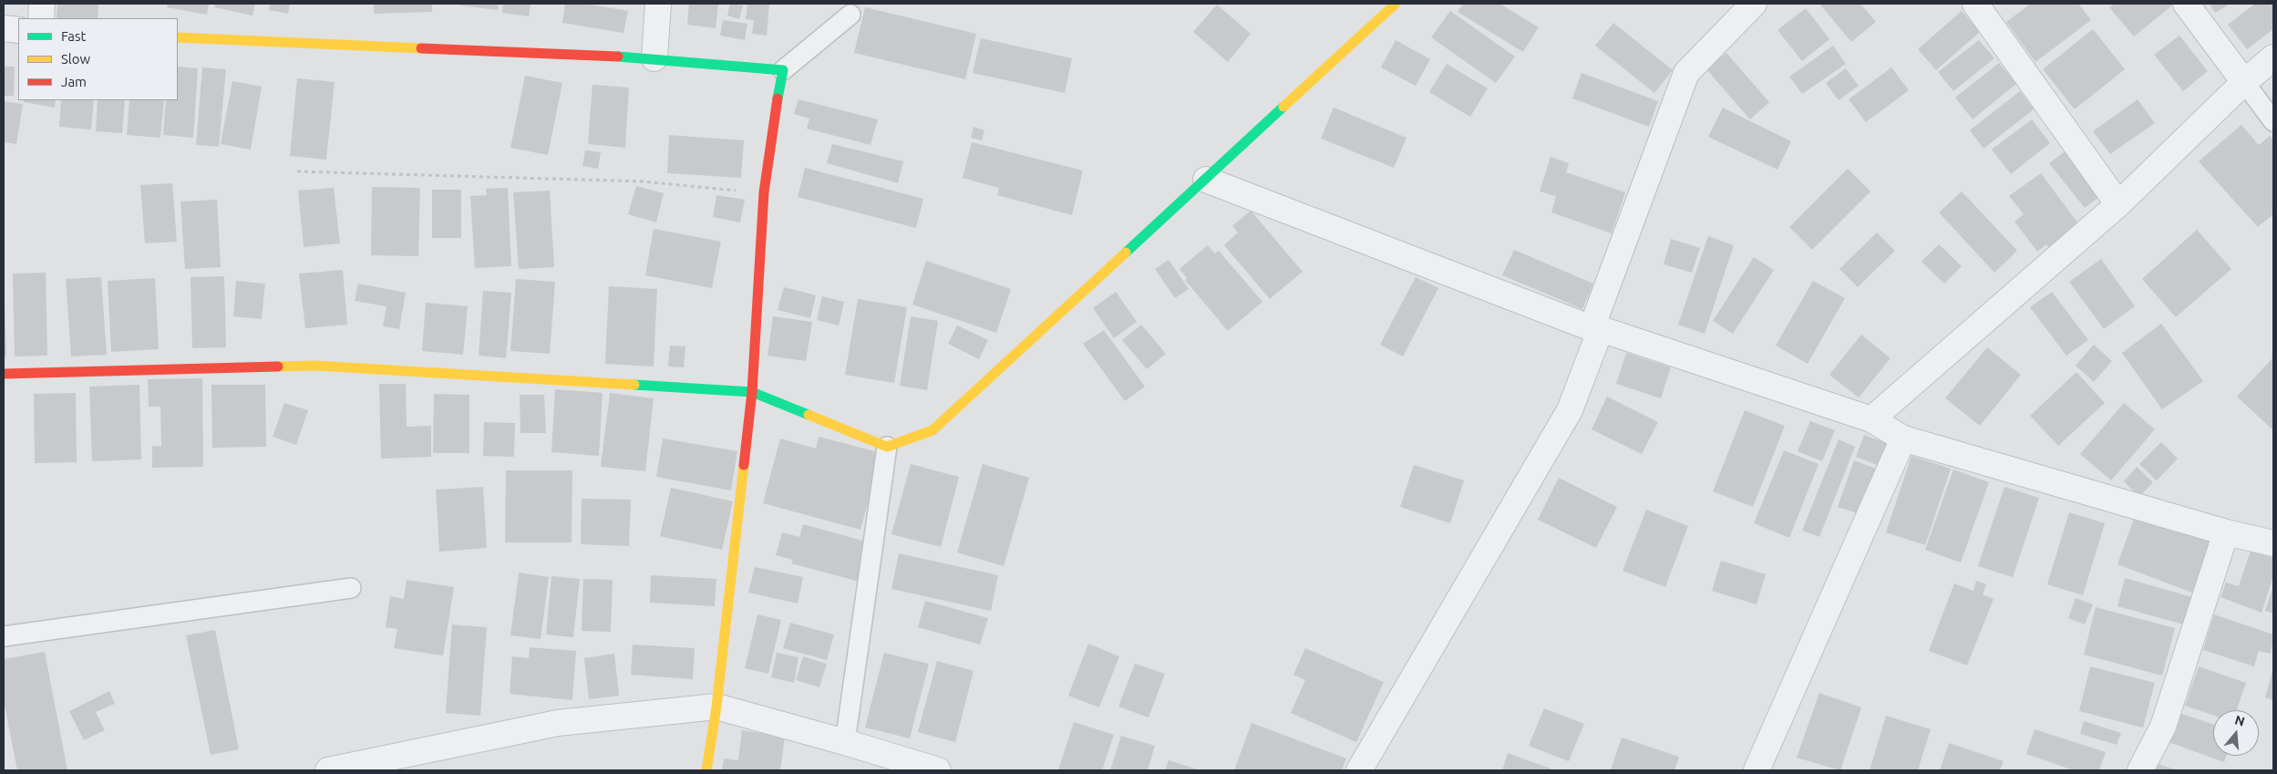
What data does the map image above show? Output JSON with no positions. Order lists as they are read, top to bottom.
{
  "legend": ["Fast", "Slow", "Jam"],
  "north": "top"
}
